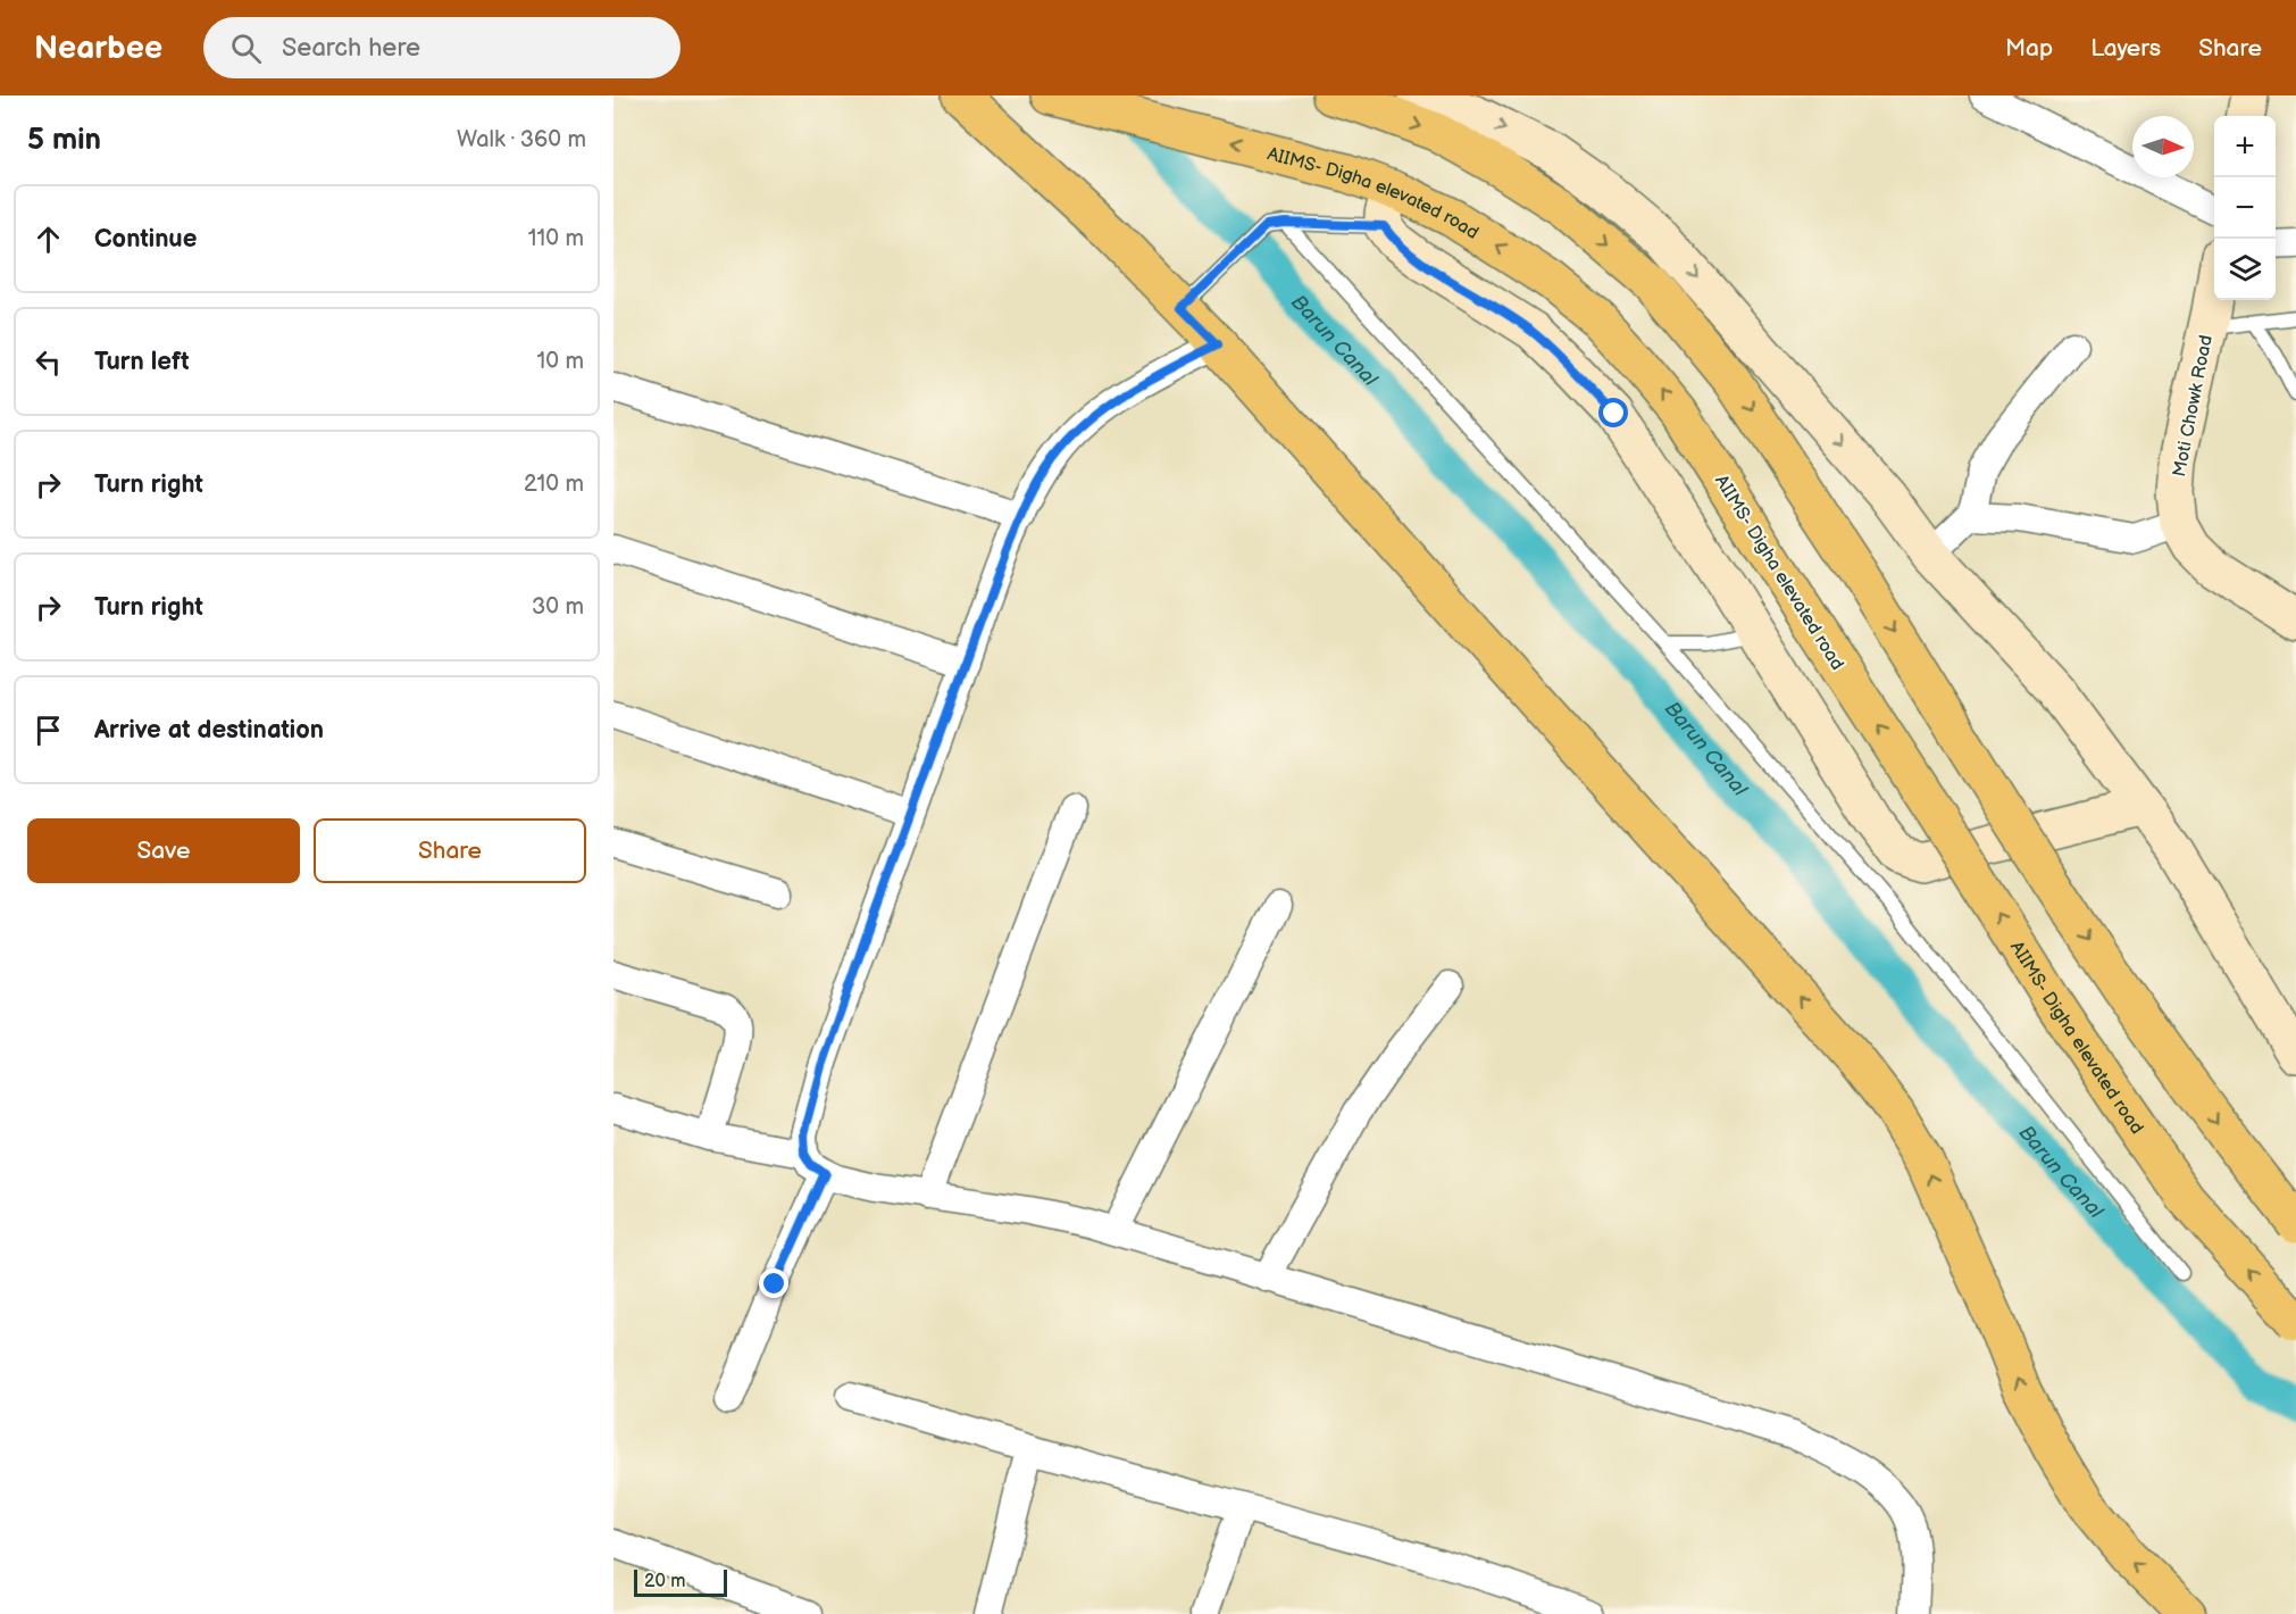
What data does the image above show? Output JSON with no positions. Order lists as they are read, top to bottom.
{
  "streets": {
    "main road": ["AIIMS- Digha elevated road"],
    "street": ["Moti Chowk Road"]
  },
  "water": ["Barun Canal"],
  "scale_bar": "20 m",
  "north": "right",
  "page": {
    "header": "Nearbee",
    "search": "Search here",
    "nav": ["Map", "Layers", "Share"],
    "heading": ["5 min", "Walk · 360 m"],
    "map_buttons": ["+", "−"],
    "list": [
      ["Continue", "110 m"],
      ["Turn left", "10 m"],
      ["Turn right", "210 m"],
      ["Turn right", "30 m"],
      "Arrive at destination"
    ],
    "buttons": ["Save", "Share"],
    "scale": "20 m"
  }
}
